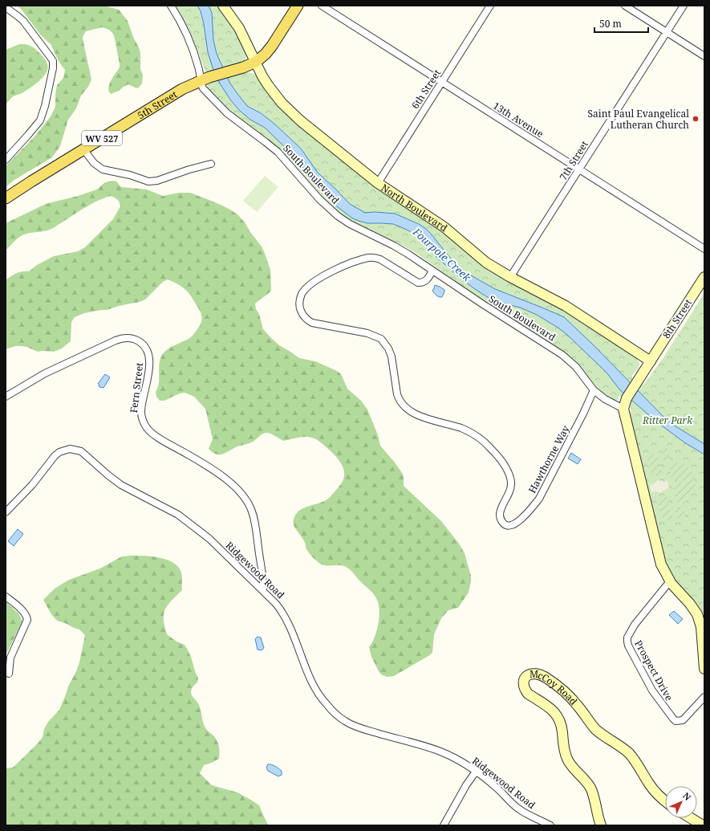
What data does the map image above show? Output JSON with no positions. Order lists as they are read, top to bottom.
{
  "streets": {
    "main road": ["5th Street", "WV 527"],
    "street": [
      "6th Street",
      "13th Avenue",
      "7th Street",
      "South Boulevard",
      "North Boulevard",
      "8th Street",
      "Fern Street",
      "Hawthorne Way",
      "Ridgewood Road",
      "Prospect Drive",
      "McCoy Road"
    ]
  },
  "crossings": [
    ["6th Street", "13th Avenue"],
    ["6th Street", "North Boulevard"],
    ["5th Street", "South Boulevard"],
    ["5th Street", "North Boulevard"],
    ["13th Avenue", "7th Street"],
    ["7th Street", "North Boulevard"],
    ["South Boulevard", "Hawthorne Way"],
    ["North Boulevard", "8th Street"],
    ["Fern Street", "Ridgewood Road"]
  ],
  "water": ["Fourpole Creek"],
  "parks": ["Ritter Park"],
  "places": ["Saint Paul Evangelical Lutheran Church"],
  "scale_bar": "50 m",
  "north": "top right"
}
